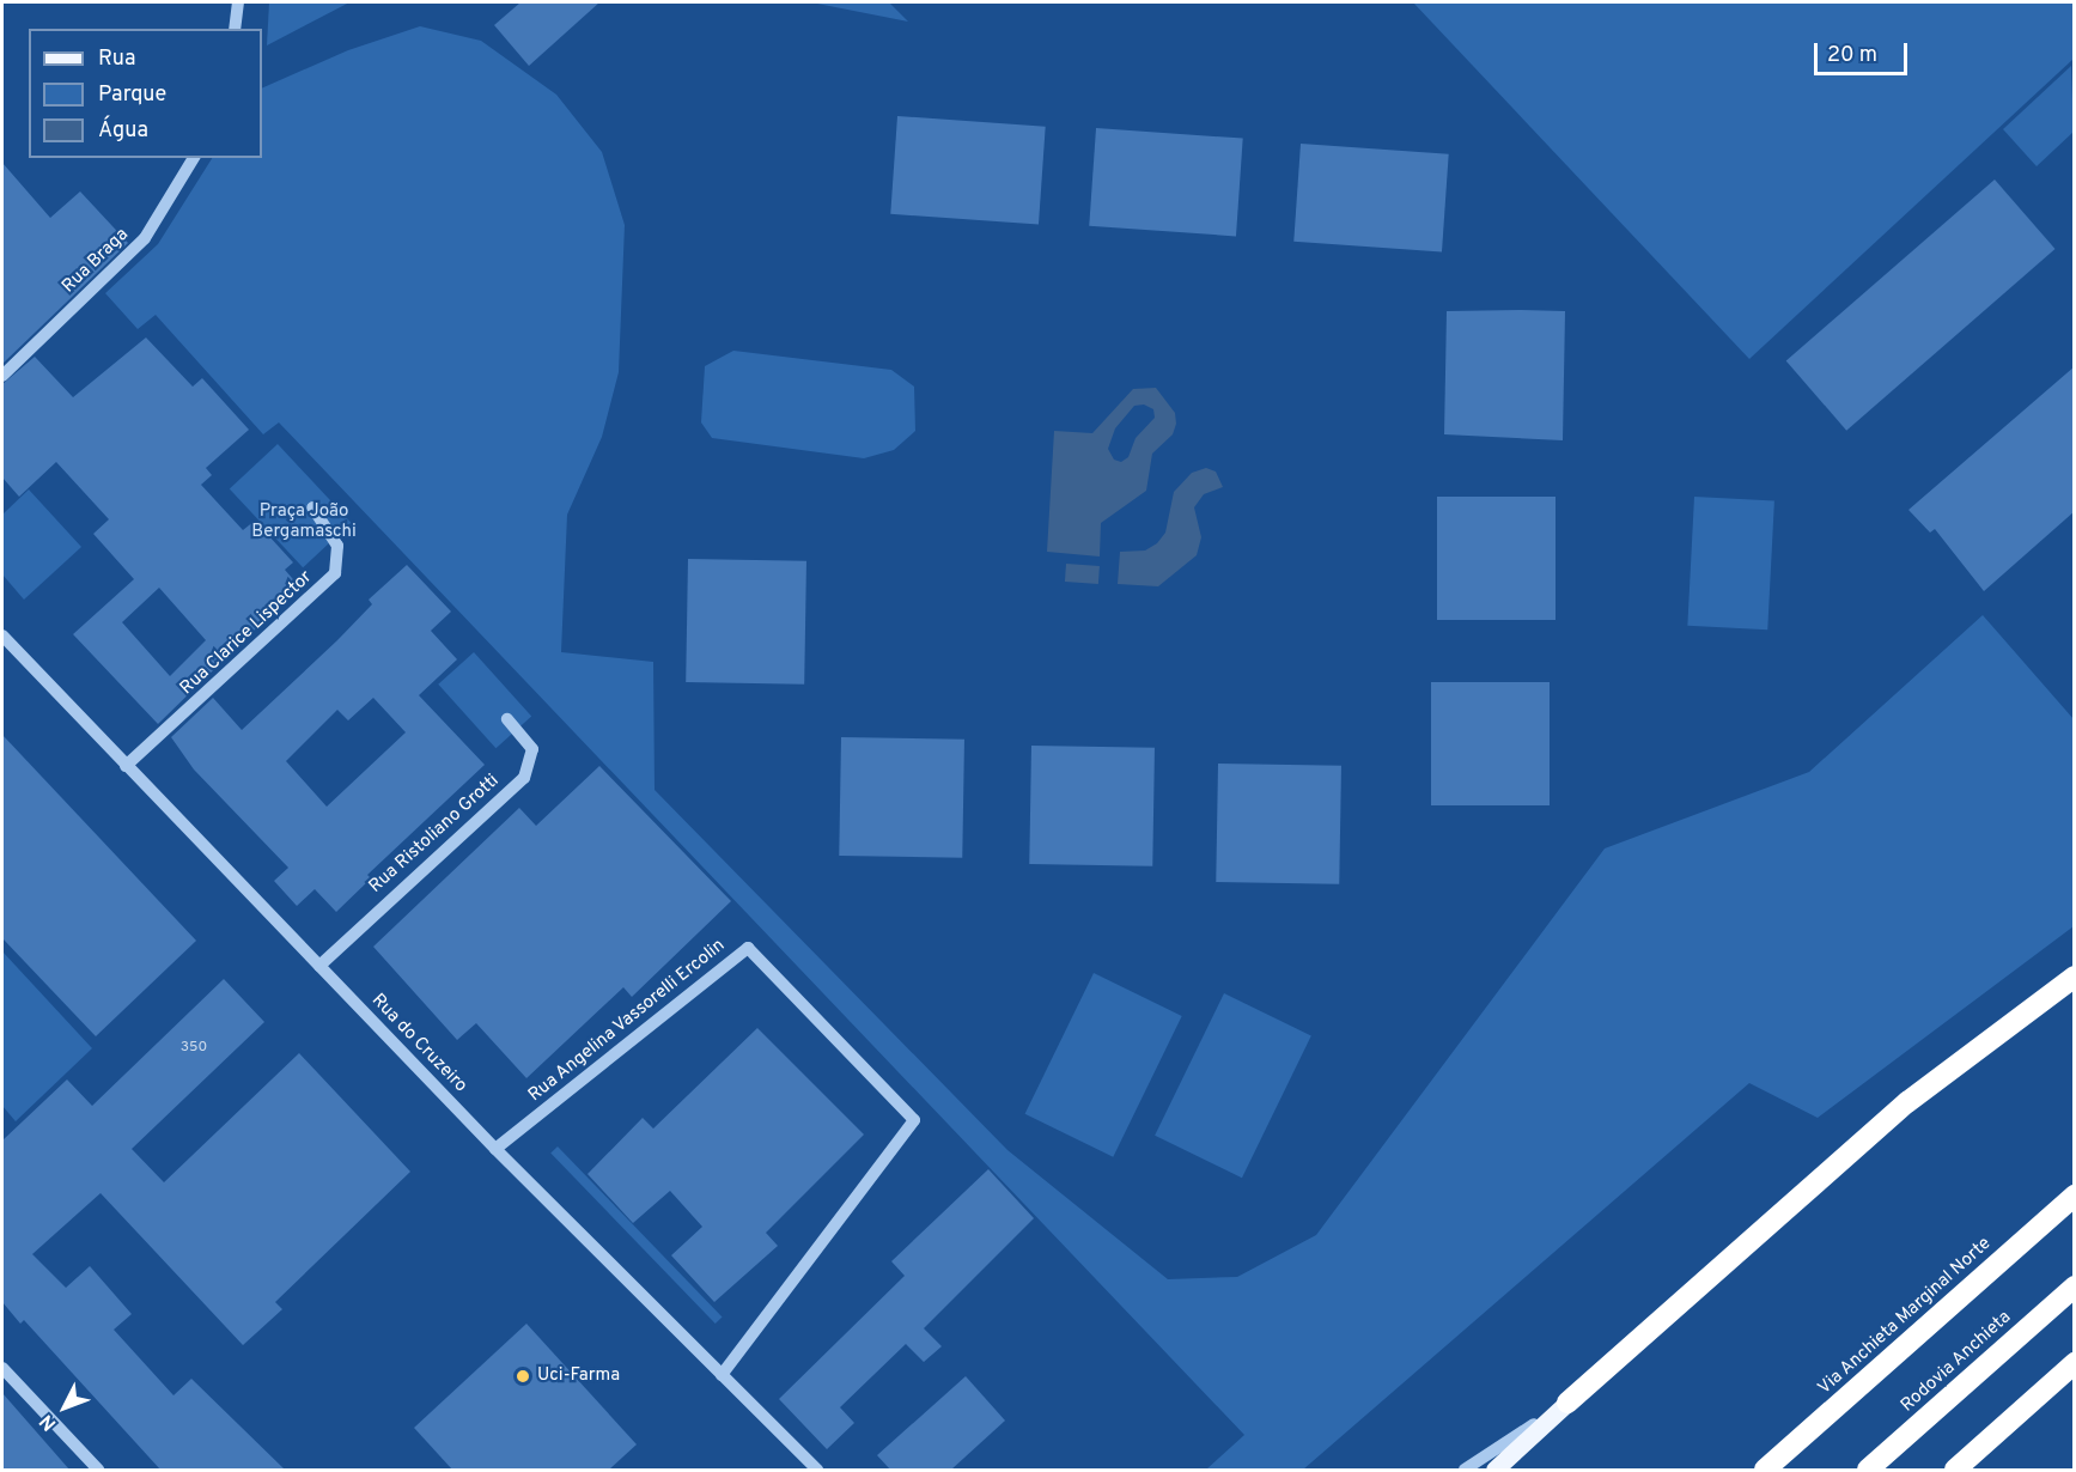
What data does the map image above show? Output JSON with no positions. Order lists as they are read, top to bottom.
{
  "streets": {
    "highway": ["Via Anchieta Marginal Norte", "Rodovia Anchieta"],
    "street": [
      "Rua Braga",
      "Rua Clarice Lispector",
      "Rua Ristoliano Grotti",
      "Rua Angelina Vassorelli Ercolin",
      "Rua do Cruzeiro"
    ]
  },
  "crossings": [
    ["Rua Clarice Lispector", "Rua do Cruzeiro"],
    ["Rua Ristoliano Grotti", "Rua do Cruzeiro"],
    ["Rua Angelina Vassorelli Ercolin", "Rua do Cruzeiro"]
  ],
  "parks": ["Praça João Bergamaschi"],
  "places": ["Uci-Farma"],
  "house_numbers": ["350"],
  "legend": ["Rua", "Parque", "Água"],
  "scale_bar": "20 m",
  "north": "bottom left"
}
